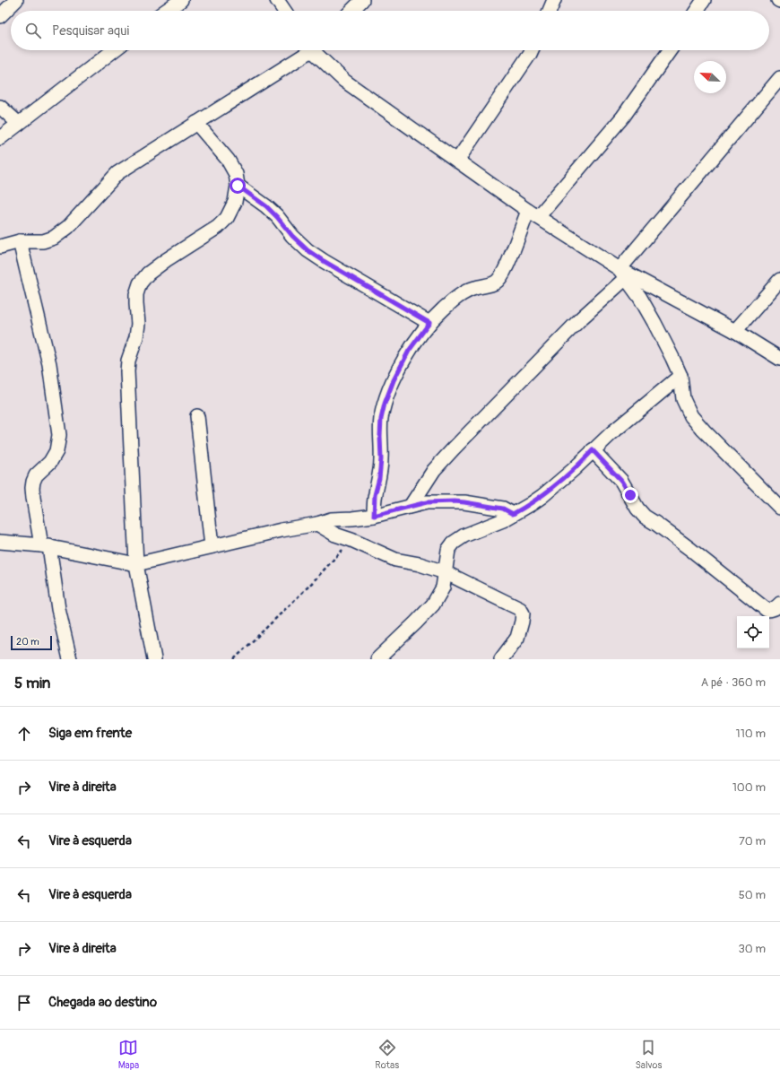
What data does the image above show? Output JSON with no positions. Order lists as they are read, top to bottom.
{
  "scale_bar": "20 m",
  "north": "top left",
  "page": {
    "search": "Pesquisar aqui",
    "scale": "20 m",
    "heading": ["5 min", "A pé · 360 m"],
    "list": [
      ["Siga em frente", "110 m"],
      ["Vire à direita", "100 m"],
      ["Vire à esquerda", "70 m"],
      ["Vire à esquerda", "50 m"],
      ["Vire à direita", "30 m"],
      "Chegada ao destino"
    ],
    "nav": ["Mapa", "Rotas", "Salvos"]
  }
}
